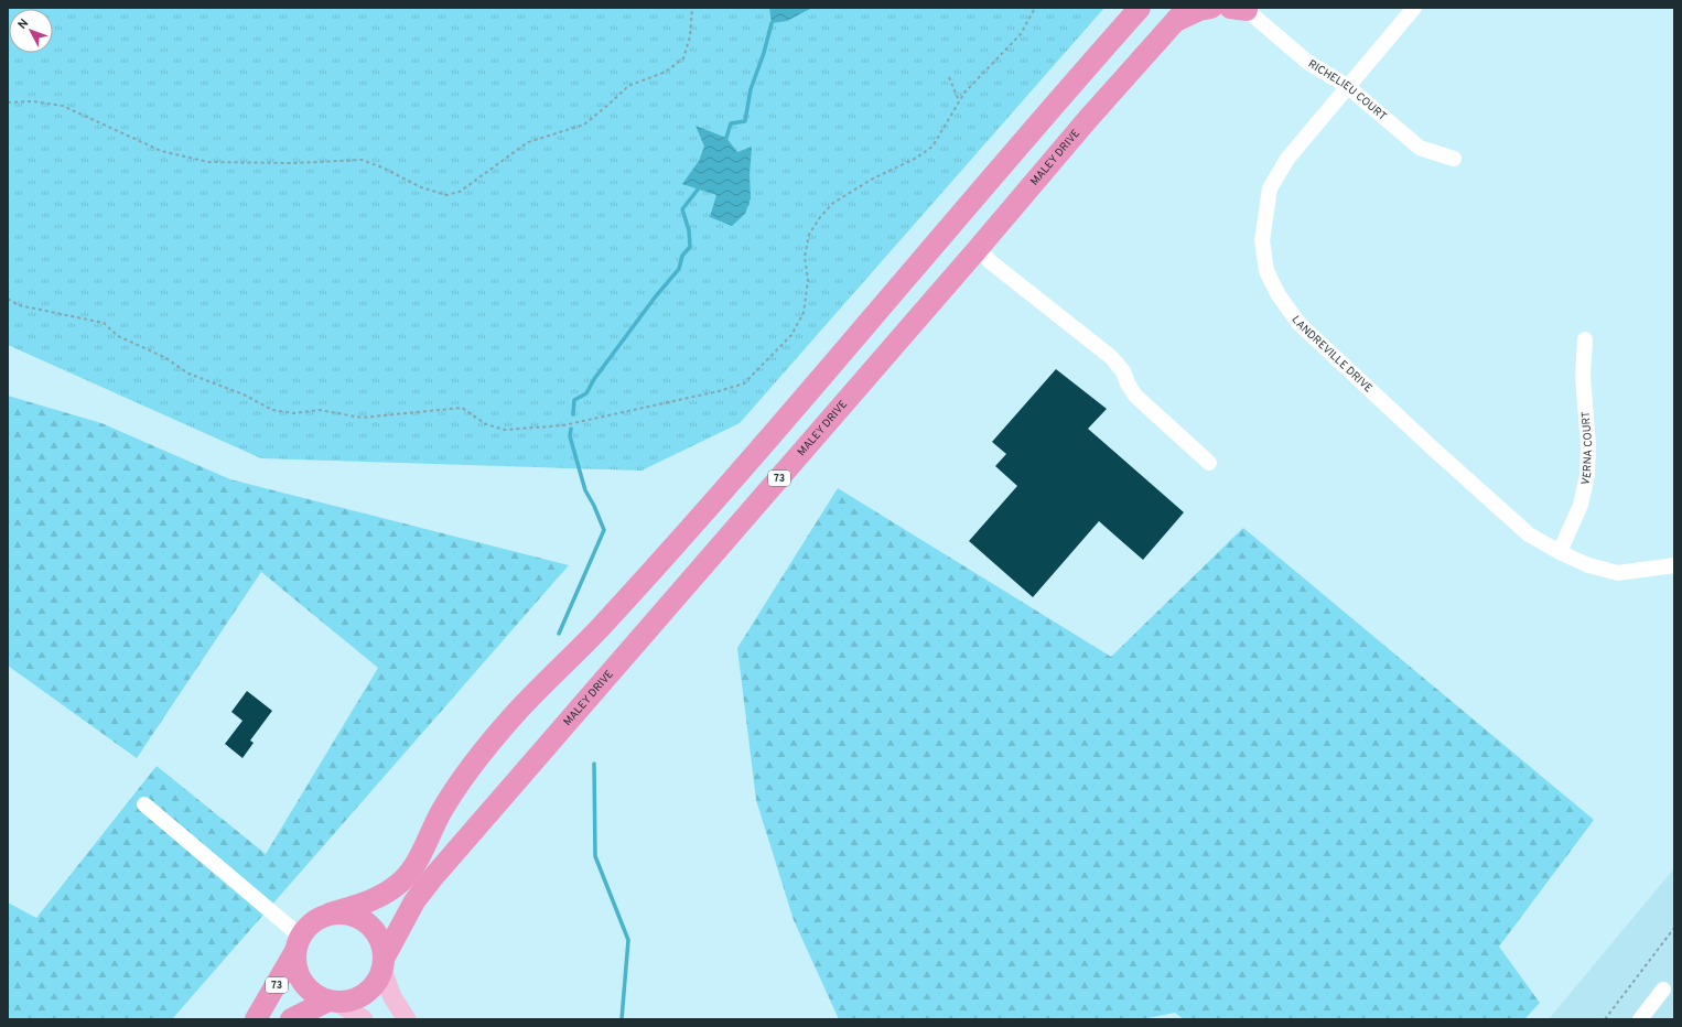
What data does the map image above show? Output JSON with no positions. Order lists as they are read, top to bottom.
{
  "streets": {
    "highway": ["MALEY DRIVE", "73"],
    "street": ["RICHELIEU COURT", "LANDREVILLE DRIVE", "VERNA COURT"]
  },
  "crossings": [
    ["RICHELIEU COURT", "LANDREVILLE DRIVE"],
    ["MALEY DRIVE", "73"],
    ["LANDREVILLE DRIVE", "VERNA COURT"]
  ],
  "north": "top left"
}
